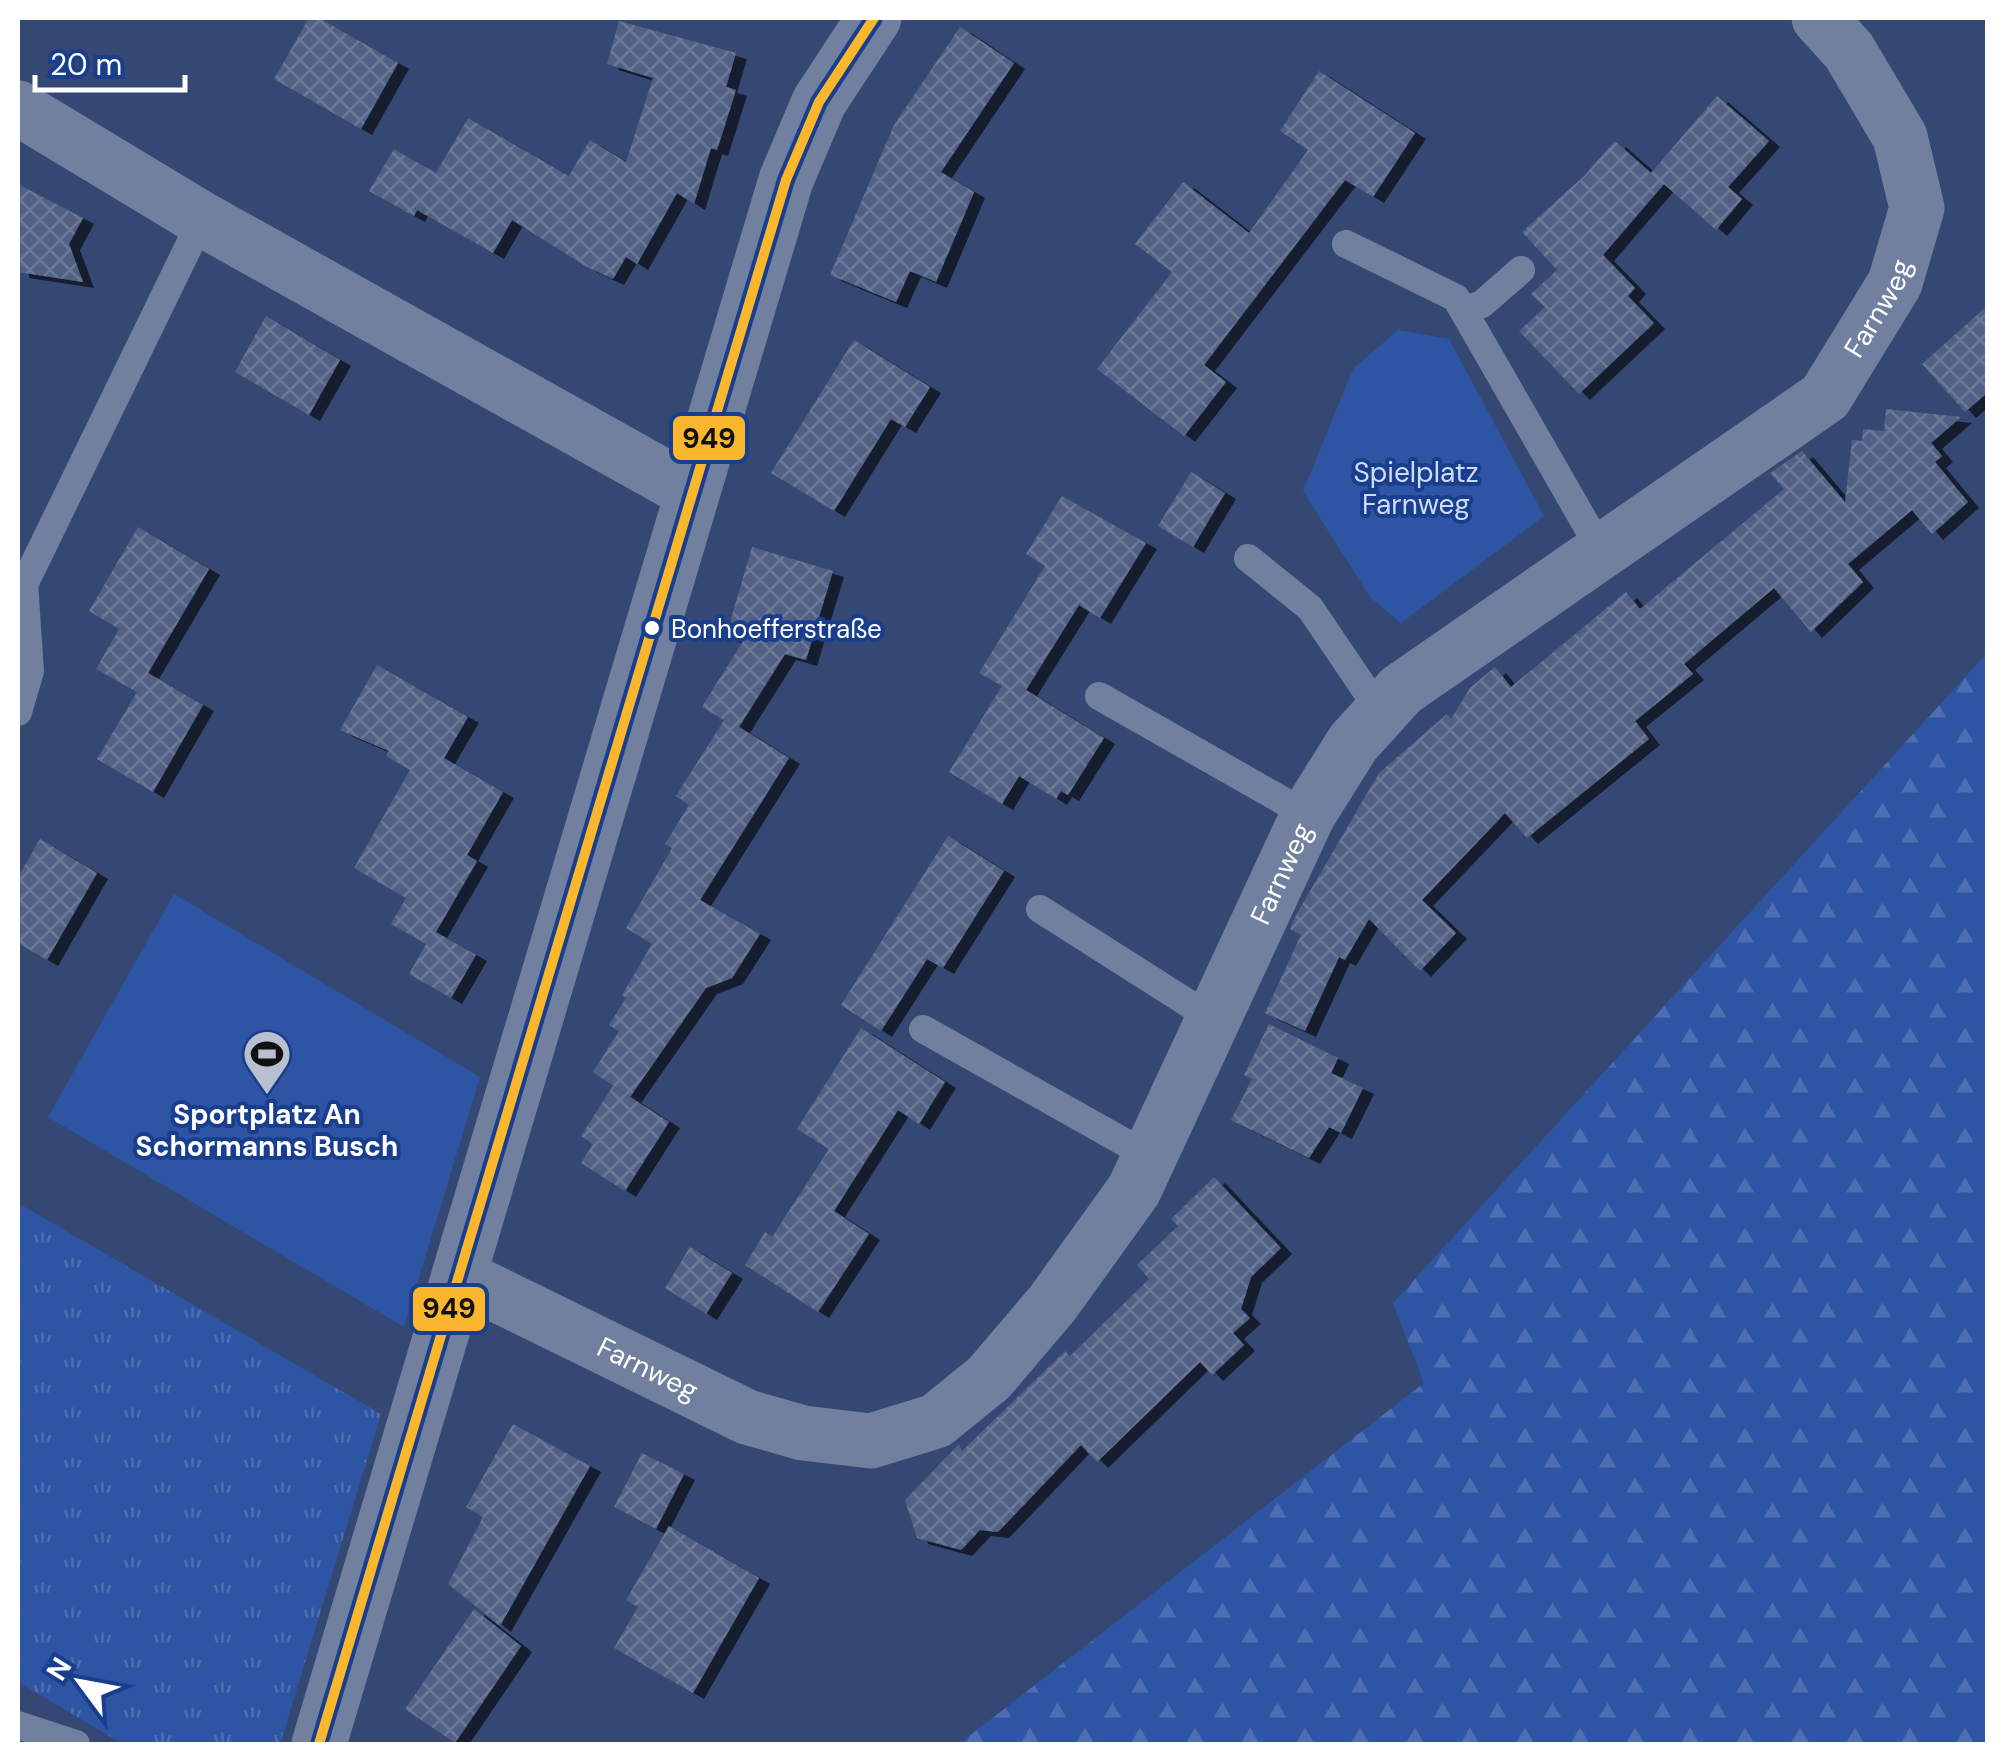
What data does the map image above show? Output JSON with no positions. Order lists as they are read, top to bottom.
{
  "streets": {
    "street": ["Farnweg"]
  },
  "parks": ["Spielplatz Farnweg"],
  "places": {
    "other": ["Bonhoefferstraße"],
    "sports": ["Sportplatz An Schormanns Busch"]
  },
  "lines": ["transit line 949"],
  "scale_bar": "20 m",
  "north": "top left"
}
